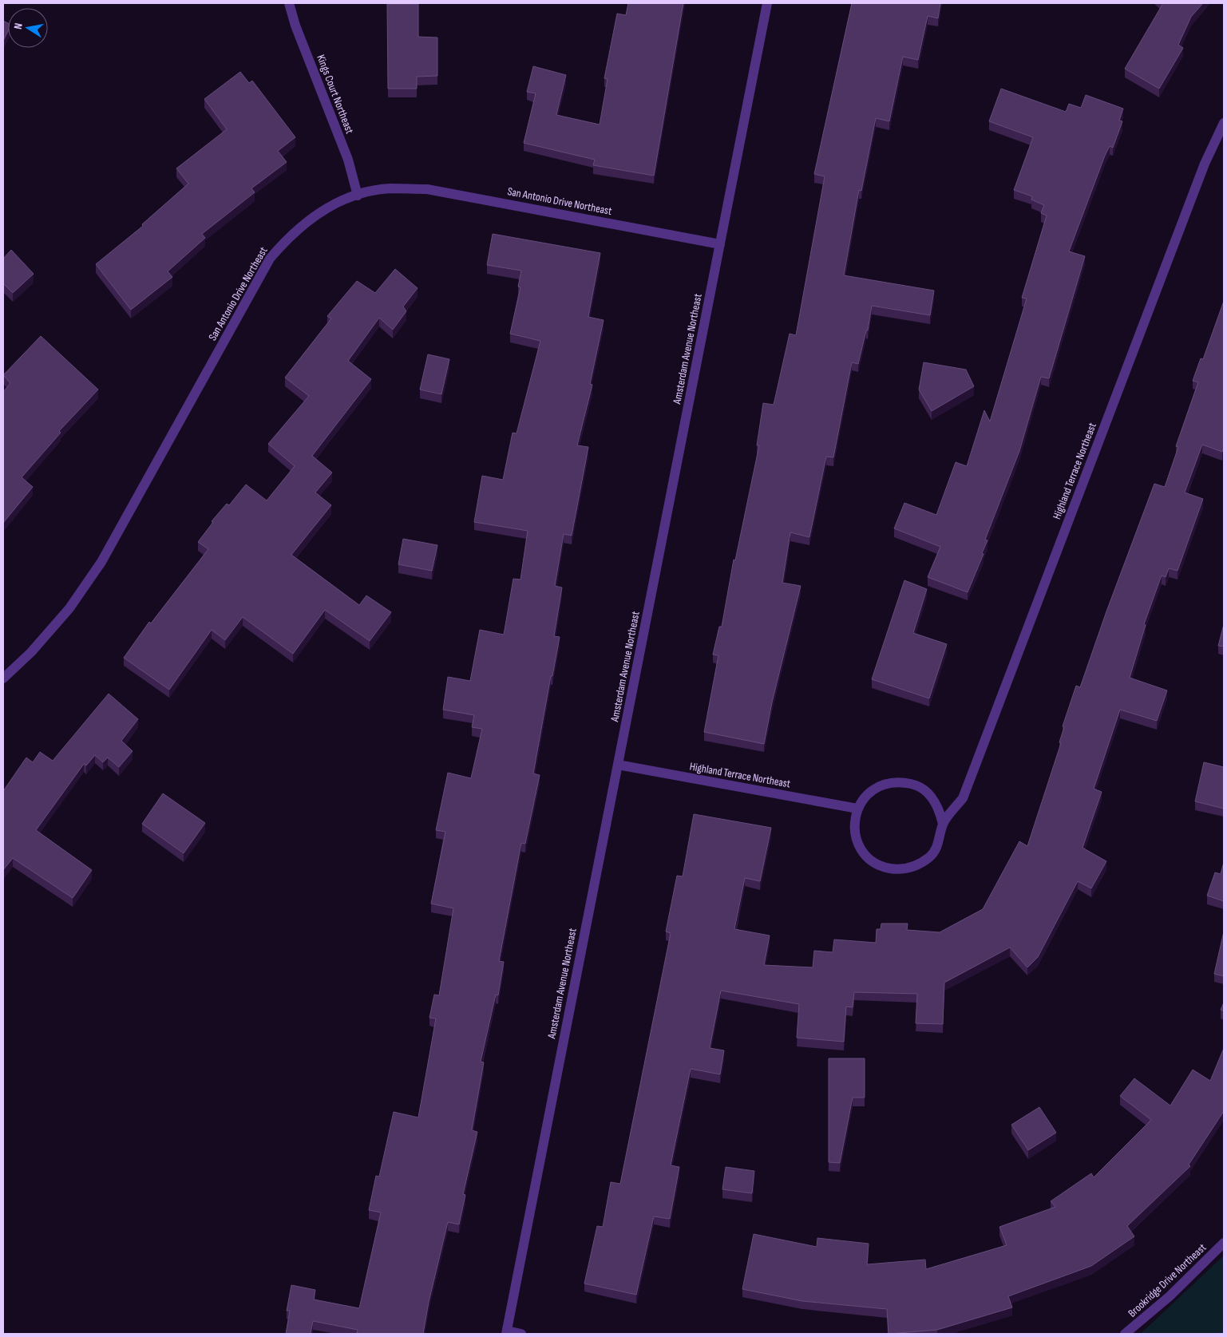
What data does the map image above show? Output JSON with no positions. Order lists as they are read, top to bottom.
{
  "streets": {
    "street": [
      "Kings Court Northeast",
      "San Antonio Drive Northeast",
      "Amsterdam Avenue Northeast",
      "Highland Terrace Northeast",
      "Brookridge Drive Northeast"
    ]
  },
  "crossings": [
    ["Kings Court Northeast", "San Antonio Drive Northeast"],
    ["San Antonio Drive Northeast", "Amsterdam Avenue Northeast"],
    ["Amsterdam Avenue Northeast", "Highland Terrace Northeast"]
  ],
  "north": "left"
}
